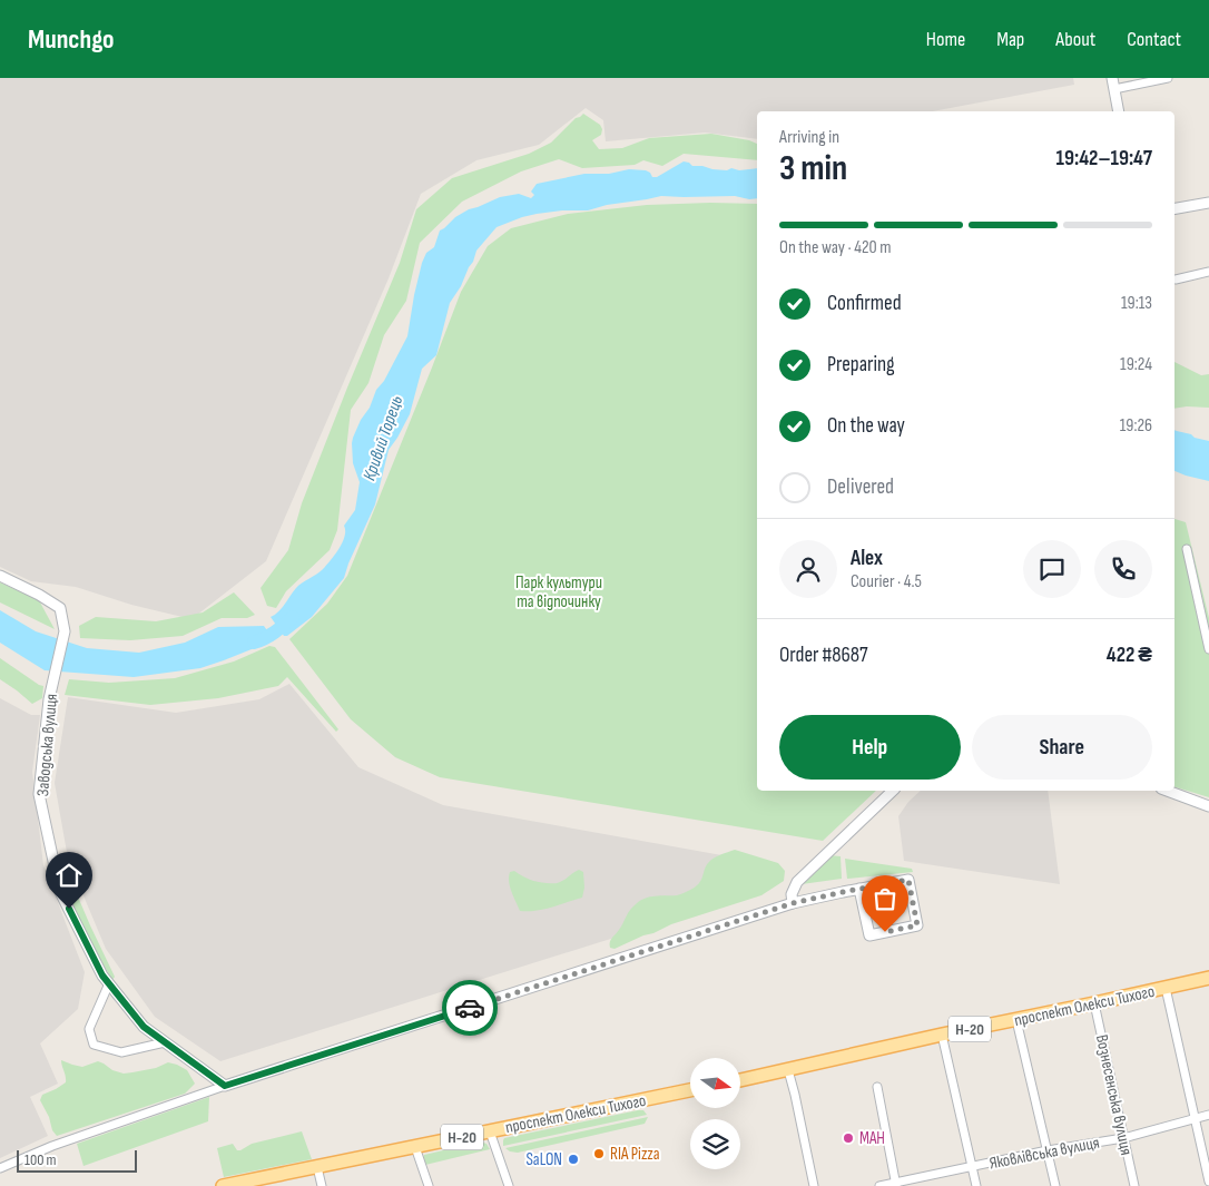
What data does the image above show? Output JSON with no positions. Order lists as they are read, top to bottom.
{
  "streets": {
    "main road": ["проспект Олекси Тихого", "Н-20"],
    "street": ["Заводська вулиця", "Вознесенська вулиця", "Яковлівська вулиця"]
  },
  "crossings": [
    ["проспект Олекси Тихого", "Вознесенська вулиця"],
    ["Вознесенська вулиця", "Яковлівська вулиця"]
  ],
  "water": ["Кривий Торець"],
  "parks": ["Парк культури та відпочинку"],
  "places": ["МАН", "RIA Pizza", "SaLON"],
  "scale_bar": "100 m",
  "north": "right",
  "page": {
    "header": "Munchgo",
    "nav": [
      "Home",
      "Map",
      "About",
      "Contact"
    ],
    "heading": ["3 min", "Arriving in", "19:42–19:47"],
    "panel": [
      "Alex",
      "Courier · 4.5",
      "Order #8687",
      "422 ₴"
    ],
    "bar": "On the way · 420 m",
    "list": [
      ["Confirmed", "19:13"],
      ["Preparing", "19:24"],
      ["On the way", "19:26"],
      "Delivered"
    ],
    "buttons": ["Help", "Share"],
    "scale": "100 m"
  }
}
